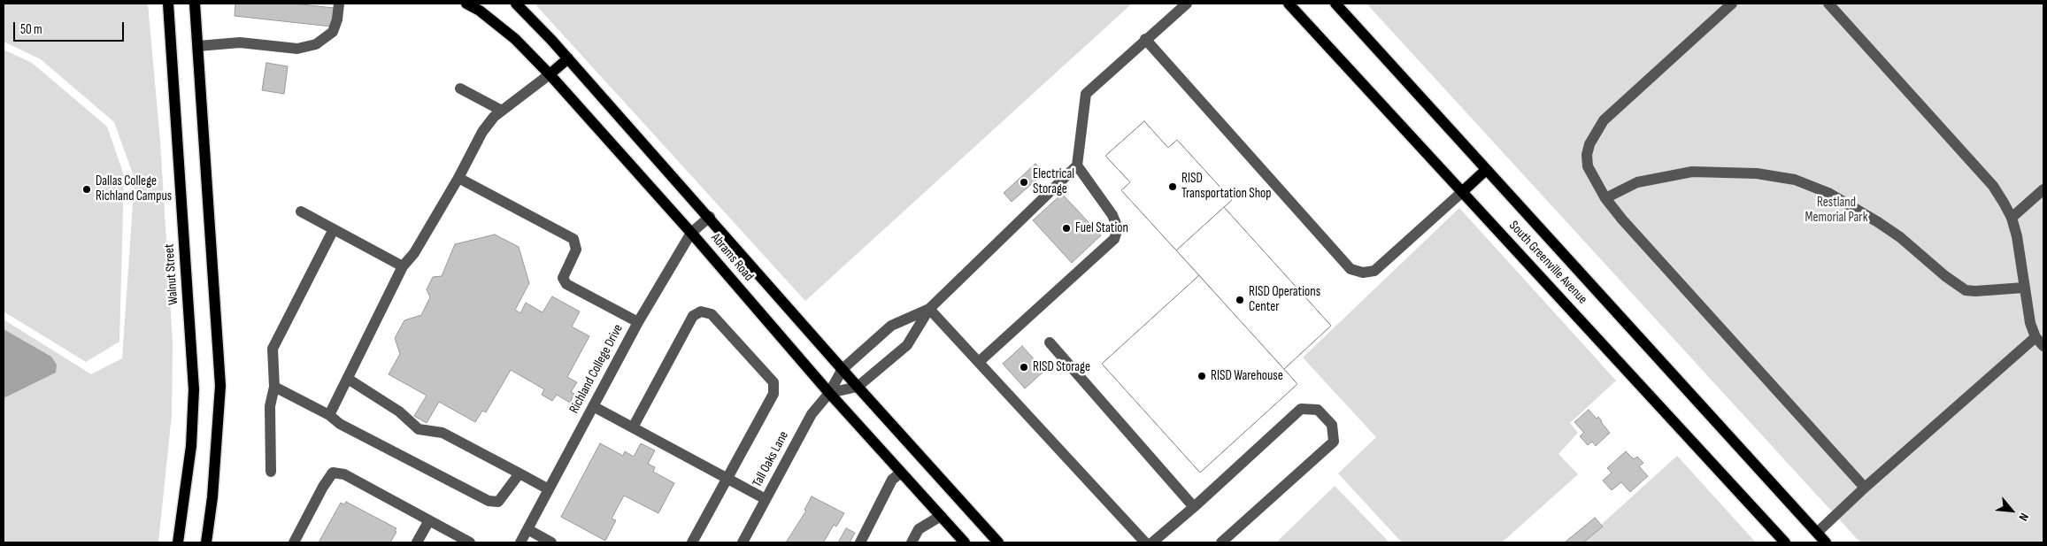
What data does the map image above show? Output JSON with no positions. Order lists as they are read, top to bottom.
{
  "streets": {
    "main road": ["Abrams Road", "South Greenville Avenue", "Walnut Street"],
    "street": ["Richland College Drive", "Tall Oaks Lane"]
  },
  "crossings": [
    ["Abrams Road", "Richland College Drive"],
    ["Abrams Road", "Tall Oaks Lane"]
  ],
  "parks": ["Restland Memorial Park"],
  "places": [
    "Electrical Storage",
    "RISD Transportation Shop",
    "Dallas College Richland Campus",
    "Fuel Station",
    "RISD Operations Center",
    "RISD Storage",
    "RISD Warehouse"
  ],
  "scale_bar": "50 m",
  "north": "bottom right"
}
